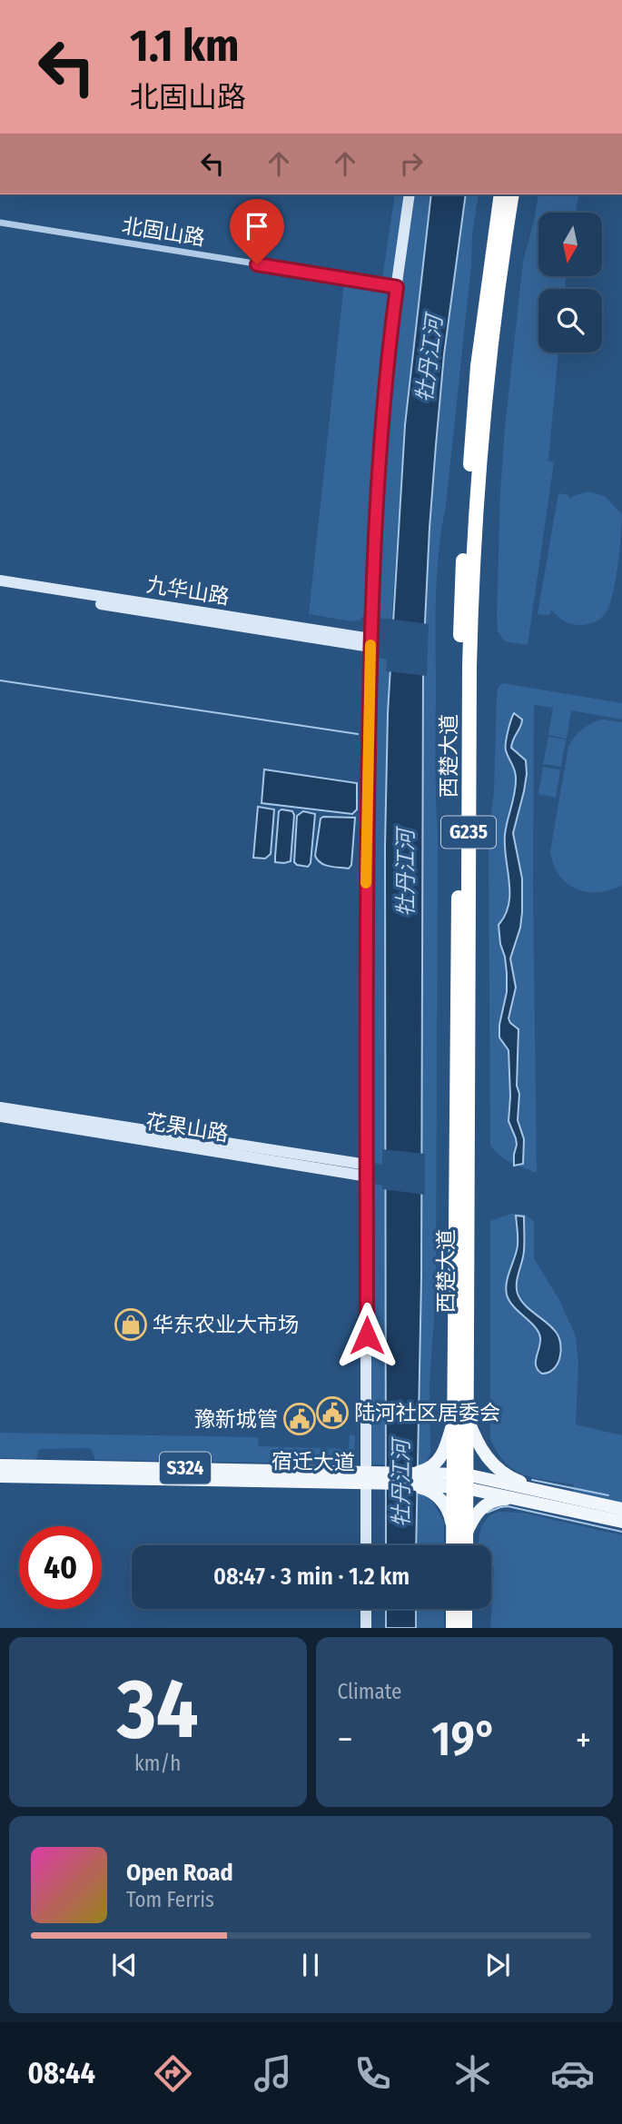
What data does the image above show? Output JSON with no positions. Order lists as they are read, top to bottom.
{
  "streets": {
    "highway": ["西楚大道", "G235"],
    "main road": ["宿迁大道", "S324"],
    "street": ["北固山路", "九华山路", "花果山路"]
  },
  "crossings": [
    ["西楚大道", "宿迁大道"]
  ],
  "water": ["牡丹江河"],
  "places": {
    "shop": ["华东农业大市场"],
    "public building": ["陆河社区居委会", "豫新城管"]
  },
  "north": "bottom",
  "page": {
    "turn": ["1.1 km", "北固山路"],
    "limit": "40",
    "trip": "08:47 · 3 min · 1.2 km",
    "tile": [
      ["34", "km/h"],
      "Climate"
    ],
    "heat": ["−", "19°", "+"],
    "song": ["Open Road", "Tom Ferris"],
    "tabs": "08:44"
  }
}
